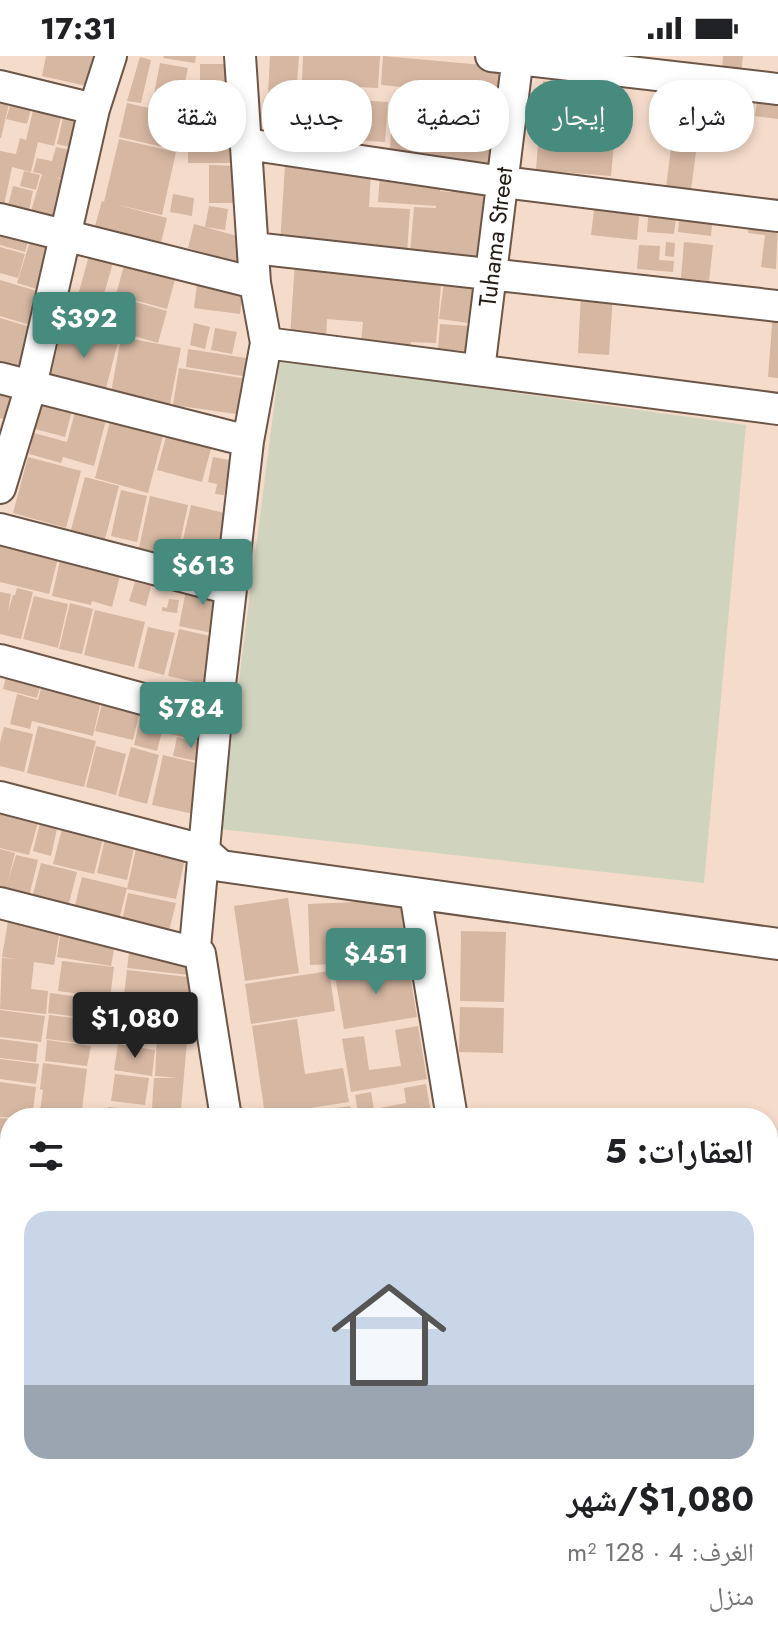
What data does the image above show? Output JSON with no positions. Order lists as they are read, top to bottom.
{
  "streets": {
    "street": ["Tuhama Street"]
  },
  "page": {
    "status": "17:31",
    "chip": [
      "شراء",
      "إيجار",
      "تصفية",
      "جديد",
      "شقة"
    ],
    "price": [
      "$392",
      "$613",
      "$784",
      "$451",
      "$1,080"
    ],
    "heading": "العقارات: 5",
    "list": [
      {
        "name": "$1,080/شهر",
        "note": "الغرف: 4 · 128 m² · منزل"
      }
    ]
  }
}
